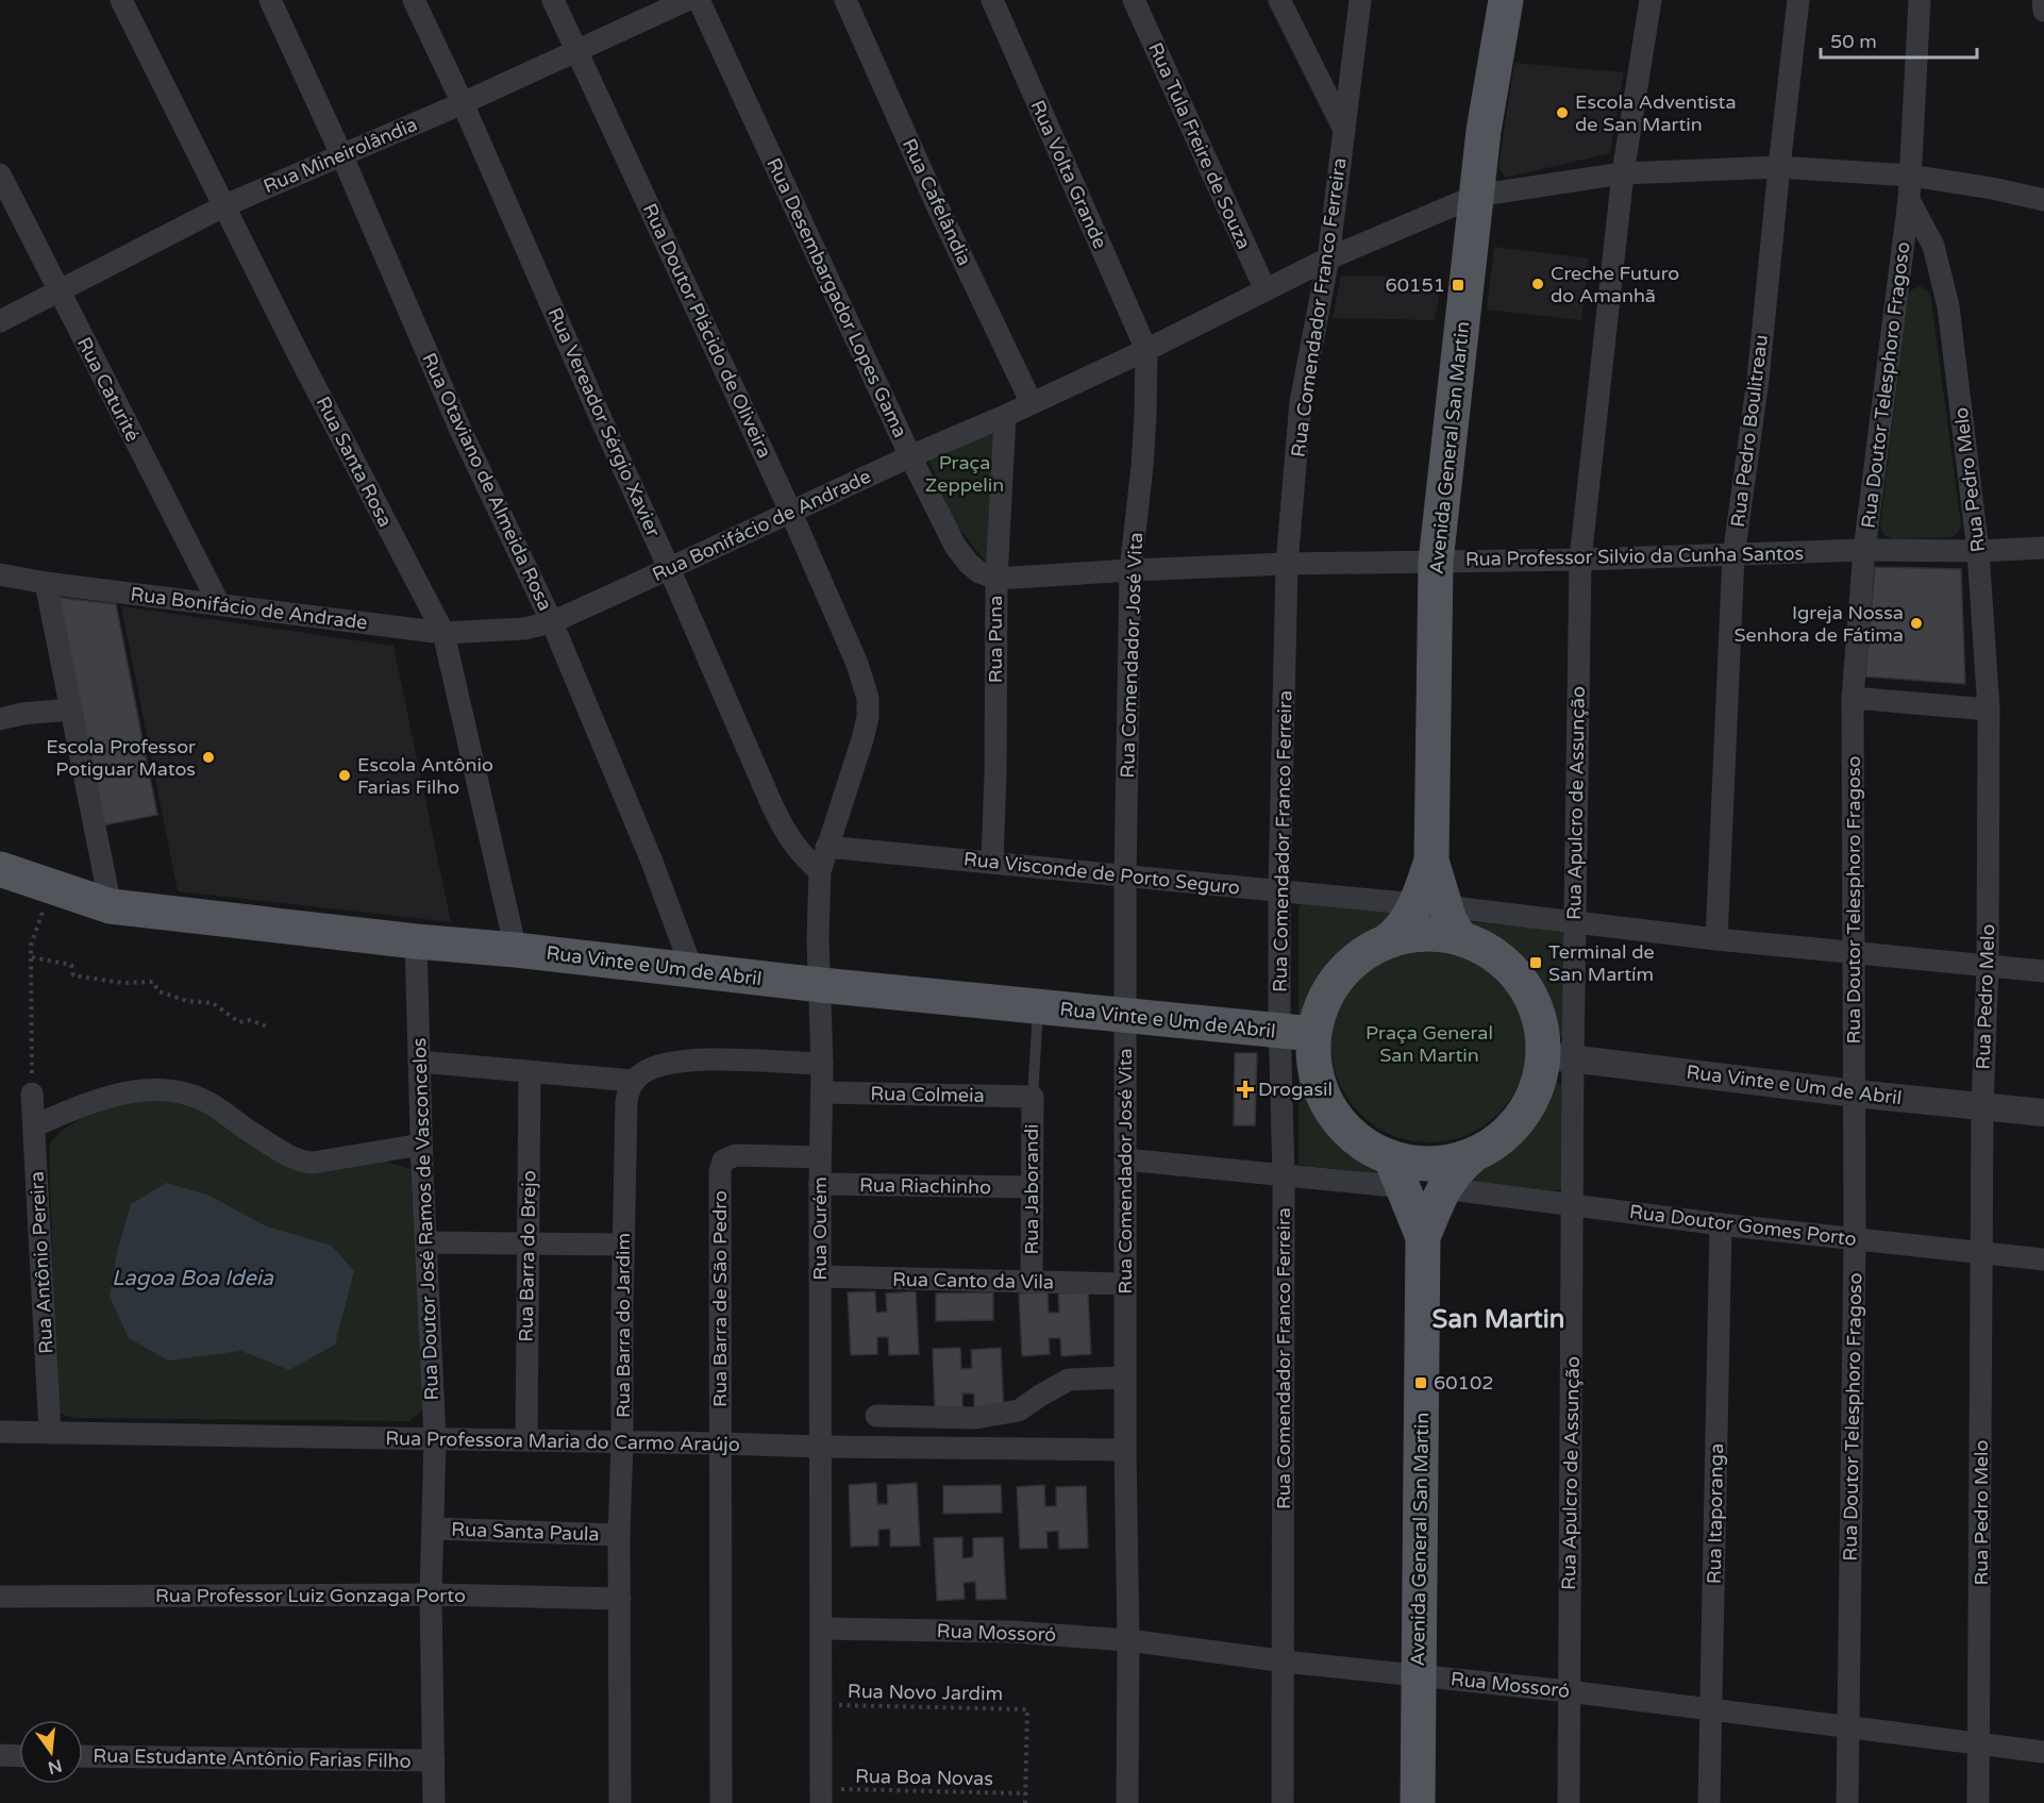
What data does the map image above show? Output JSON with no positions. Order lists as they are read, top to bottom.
{
  "streets": {
    "main road": ["Avenida General San Martin", "Rua Vinte e Um de Abril"],
    "street": [
      "Rua Tula Freire de Souza",
      "Rua Mineirolândia",
      "Rua Volta Grande",
      "Rua Cafelândia",
      "Rua Desembargador Lopes Gama",
      "Rua Comendador Franco Ferreira",
      "Rua Doutor Plácido de Oliveira",
      "Rua Doutor Telesphoro Fragoso",
      "Rua Caturité",
      "Rua Vereador Sérgio Xavier",
      "Rua Pedro Boulitreau",
      "Rua Santa Rosa",
      "Rua Pedro Melo",
      "Rua Otaviano de Almeida Rosa",
      "Rua Bonifácio de Andrade",
      "Rua Professor Silvio da Cunha Santos",
      "Rua Puna",
      "Rua Comendador José Vita",
      "Rua Apulcro de Assunção",
      "Rua Visconde de Porto Seguro",
      "Rua Colmeia",
      "Rua Riachinho",
      "Rua Jaborandi",
      "Rua Doutor José Ramos de Vasconcelos",
      "Rua Doutor Gomes Porto",
      "Rua Ourém",
      "Rua Barra do Brejo",
      "Rua Antônio Pereira",
      "Rua Canto da Vila",
      "Rua Barra de São Pedro",
      "Rua Barra do Jardim",
      "Rua Professora Maria do Carmo Araújo",
      "Rua Itaporanga",
      "Rua Santa Paula",
      "Rua Professor Luiz Gonzaga Porto",
      "Rua Mossoró",
      "Rua Estudante Antônio Farias Filho"
    ],
    "path": ["Rua Novo Jardim", "Rua Boa Novas"]
  },
  "crossings": [
    ["Rua Tula Freire de Souza", "Rua Bonifácio de Andrade"],
    ["Rua Mineirolândia", "Rua Doutor Plácido de Oliveira"],
    ["Rua Mineirolândia", "Rua Caturité"],
    ["Rua Mineirolândia", "Rua Vereador Sérgio Xavier"],
    ["Rua Mineirolândia", "Rua Santa Rosa"],
    ["Rua Mineirolândia", "Rua Otaviano de Almeida Rosa"],
    ["Rua Volta Grande", "Rua Bonifácio de Andrade"],
    ["Rua Volta Grande", "Rua Comendador José Vita"],
    ["Rua Cafelândia", "Rua Bonifácio de Andrade"],
    ["Rua Desembargador Lopes Gama", "Rua Bonifácio de Andrade"],
    ["Rua Desembargador Lopes Gama", "Rua Professor Silvio da Cunha Santos"],
    ["Rua Desembargador Lopes Gama", "Rua Puna"],
    ["Rua Comendador Franco Ferreira", "Rua Bonifácio de Andrade"],
    ["Rua Comendador Franco Ferreira", "Rua Professor Silvio da Cunha Santos"],
    ["Rua Comendador Franco Ferreira", "Rua Visconde de Porto Seguro"],
    ["Rua Comendador Franco Ferreira", "Rua Vinte e Um de Abril"],
    ["Rua Comendador Franco Ferreira", "Rua Mossoró"],
    ["Rua Doutor Plácido de Oliveira", "Rua Bonifácio de Andrade"],
    ["Rua Doutor Plácido de Oliveira", "Rua Ourém"],
    ["Rua Doutor Telesphoro Fragoso", "Rua Pedro Melo"],
    ["Rua Doutor Telesphoro Fragoso", "Rua Bonifácio de Andrade"],
    ["Rua Doutor Telesphoro Fragoso", "Rua Professor Silvio da Cunha Santos"],
    ["Rua Doutor Telesphoro Fragoso", "Rua Visconde de Porto Seguro"],
    ["Rua Doutor Telesphoro Fragoso", "Rua Vinte e Um de Abril"],
    ["Rua Doutor Telesphoro Fragoso", "Rua Doutor Gomes Porto"],
    ["Rua Doutor Telesphoro Fragoso", "Rua Mossoró"],
    ["Rua Caturité", "Rua Bonifácio de Andrade"],
    ["Rua Vereador Sérgio Xavier", "Rua Bonifácio de Andrade"],
    ["Rua Vereador Sérgio Xavier", "Rua Ourém"],
    ["Rua Pedro Boulitreau", "Rua Bonifácio de Andrade"],
    ["Rua Pedro Boulitreau", "Rua Professor Silvio da Cunha Santos"],
    ["Rua Pedro Boulitreau", "Rua Visconde de Porto Seguro"],
    ["Avenida General San Martin", "Rua Bonifácio de Andrade"],
    ["Avenida General San Martin", "Rua Professor Silvio da Cunha Santos"],
    ["Avenida General San Martin", "Rua Visconde de Porto Seguro"],
    ["Avenida General San Martin", "Rua Doutor Gomes Porto"],
    ["Avenida General San Martin", "Rua Mossoró"],
    ["Rua Santa Rosa", "Rua Bonifácio de Andrade"],
    ["Rua Santa Rosa", "Rua Vinte e Um de Abril"],
    ["Rua Pedro Melo", "Rua Professor Silvio da Cunha Santos"],
    ["Rua Pedro Melo", "Rua Visconde de Porto Seguro"],
    ["Rua Pedro Melo", "Rua Vinte e Um de Abril"],
    ["Rua Pedro Melo", "Rua Doutor Gomes Porto"],
    ["Rua Pedro Melo", "Rua Mossoró"],
    ["Rua Otaviano de Almeida Rosa", "Rua Bonifácio de Andrade"],
    ["Rua Otaviano de Almeida Rosa", "Rua Vinte e Um de Abril"],
    ["Rua Bonifácio de Andrade", "Rua Puna"],
    ["Rua Bonifácio de Andrade", "Rua Comendador José Vita"],
    ["Rua Bonifácio de Andrade", "Rua Apulcro de Assunção"],
    ["Rua Professor Silvio da Cunha Santos", "Rua Puna"],
    ["Rua Professor Silvio da Cunha Santos", "Rua Comendador José Vita"],
    ["Rua Professor Silvio da Cunha Santos", "Rua Apulcro de Assunção"],
    ["Rua Puna", "Rua Visconde de Porto Seguro"],
    ["Rua Comendador José Vita", "Rua Visconde de Porto Seguro"],
    ["Rua Comendador José Vita", "Rua Vinte e Um de Abril"],
    ["Rua Comendador José Vita", "Rua Canto da Vila"],
    ["Rua Comendador José Vita", "Rua Professora Maria do Carmo Araújo"],
    ["Rua Comendador José Vita", "Rua Mossoró"],
    ["Rua Apulcro de Assunção", "Rua Visconde de Porto Seguro"],
    ["Rua Apulcro de Assunção", "Rua Vinte e Um de Abril"],
    ["Rua Apulcro de Assunção", "Rua Doutor Gomes Porto"],
    ["Rua Apulcro de Assunção", "Rua Mossoró"],
    ["Rua Visconde de Porto Seguro", "Rua Ourém"],
    ["Rua Vinte e Um de Abril", "Rua Doutor José Ramos de Vasconcelos"],
    ["Rua Vinte e Um de Abril", "Rua Ourém"],
    ["Rua Colmeia", "Rua Jaborandi"],
    ["Rua Colmeia", "Rua Ourém"],
    ["Rua Riachinho", "Rua Jaborandi"],
    ["Rua Riachinho", "Rua Ourém"],
    ["Rua Jaborandi", "Rua Canto da Vila"],
    ["Rua Doutor José Ramos de Vasconcelos", "Rua Antônio Pereira"],
    ["Rua Doutor José Ramos de Vasconcelos", "Rua Professora Maria do Carmo Araújo"],
    ["Rua Doutor José Ramos de Vasconcelos", "Rua Santa Paula"],
    ["Rua Doutor José Ramos de Vasconcelos", "Rua Professor Luiz Gonzaga Porto"],
    ["Rua Doutor José Ramos de Vasconcelos", "Rua Estudante Antônio Farias Filho"],
    ["Rua Doutor Gomes Porto", "Rua Itaporanga"],
    ["Rua Ourém", "Rua Canto da Vila"],
    ["Rua Ourém", "Rua Barra de São Pedro"],
    ["Rua Ourém", "Rua Professora Maria do Carmo Araújo"],
    ["Rua Ourém", "Rua Mossoró"],
    ["Rua Ourém", "Rua Novo Jardim"],
    ["Rua Ourém", "Rua Boa Novas"],
    ["Rua Barra do Brejo", "Rua Professora Maria do Carmo Araújo"],
    ["Rua Antônio Pereira", "Rua Professora Maria do Carmo Araújo"],
    ["Rua Barra de São Pedro", "Rua Professora Maria do Carmo Araújo"],
    ["Rua Barra do Jardim", "Rua Professora Maria do Carmo Araújo"],
    ["Rua Barra do Jardim", "Rua Santa Paula"],
    ["Rua Barra do Jardim", "Rua Professor Luiz Gonzaga Porto"],
    ["Rua Itaporanga", "Rua Mossoró"],
    ["Rua Novo Jardim", "Rua Boa Novas"]
  ],
  "districts": ["San Martin"],
  "water": ["Lagoa Boa Ideia"],
  "parks": ["Praça Zeppelin", "Praça General San Martin"],
  "places": {
    "other": [
      "Escola Adventista de San Martin",
      "Creche Futuro do Amanhã",
      "Igreja Nossa Senhora de Fátima",
      "Escola Professor Potiguar Matos",
      "Escola Antônio Farias Filho"
    ],
    "transit": ["60151", "Terminal de San Martím", "60102"],
    "health": ["Drogasil"]
  },
  "scale_bar": "50 m",
  "north": "bottom"
}
